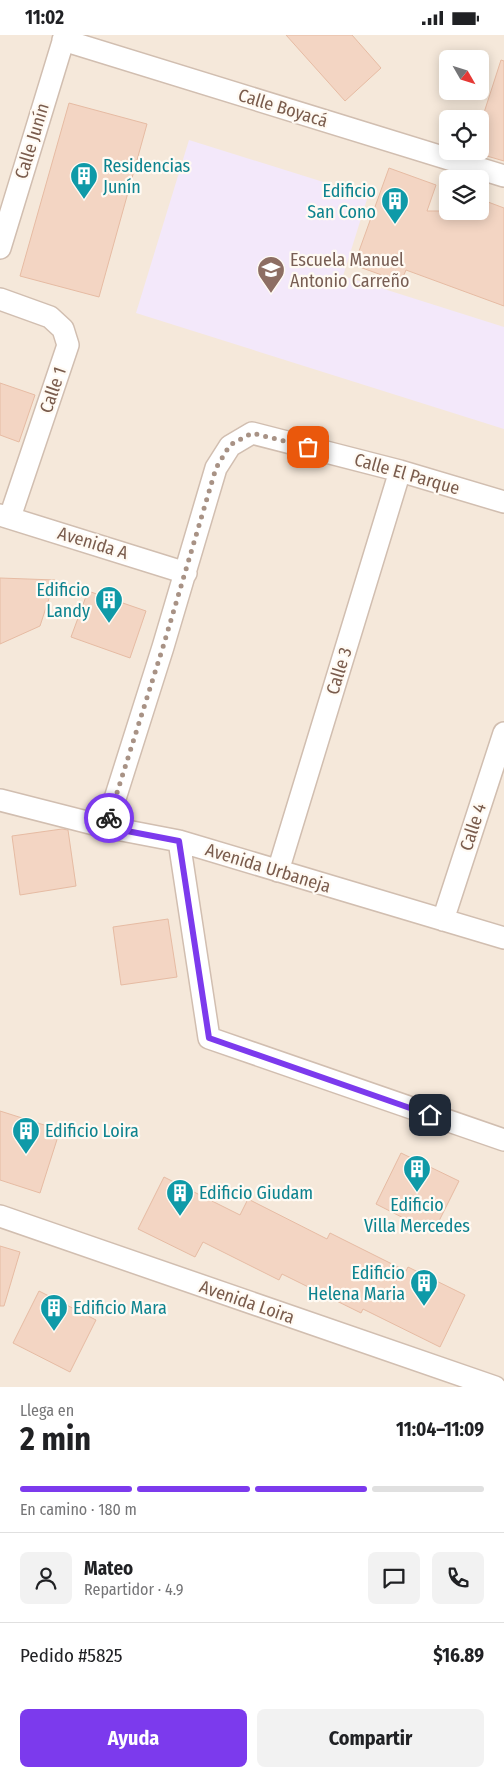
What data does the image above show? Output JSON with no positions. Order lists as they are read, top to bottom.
{
  "streets": {
    "street": [
      "Calle Boyacá",
      "Calle Junín",
      "Calle 1",
      "Calle El Parque",
      "Avenida A",
      "Calle 3",
      "Calle 4",
      "Avenida Urbaneja",
      "Avenida Loira"
    ]
  },
  "crossings": [
    ["Calle Boyacá", "Calle Junín"],
    ["Calle 1", "Avenida A"],
    ["Calle El Parque", "Avenida A"],
    ["Calle El Parque", "Calle 3"],
    ["Calle 3", "Avenida Urbaneja"],
    ["Calle 4", "Avenida Urbaneja"]
  ],
  "places": {
    "building": [
      "Residencias Junín",
      "Edificio San Cono",
      "Edificio Landy",
      "Edificio Loira",
      "Edificio Villa Mercedes",
      "Edificio Giudam",
      "Edificio Helena Maria",
      "Edificio Mara"
    ],
    "school or university": ["Escuela Manuel Antonio Carreño"]
  },
  "north": "bottom right",
  "page": {
    "status": "11:02",
    "heading": ["2 min", "Llega en", "11:04–11:09"],
    "panel": [
      "Mateo",
      "Repartidor · 4.9",
      "Pedido #5825",
      "$16.89"
    ],
    "bar": "En camino · 180 m",
    "buttons": ["Ayuda", "Compartir"]
  }
}
